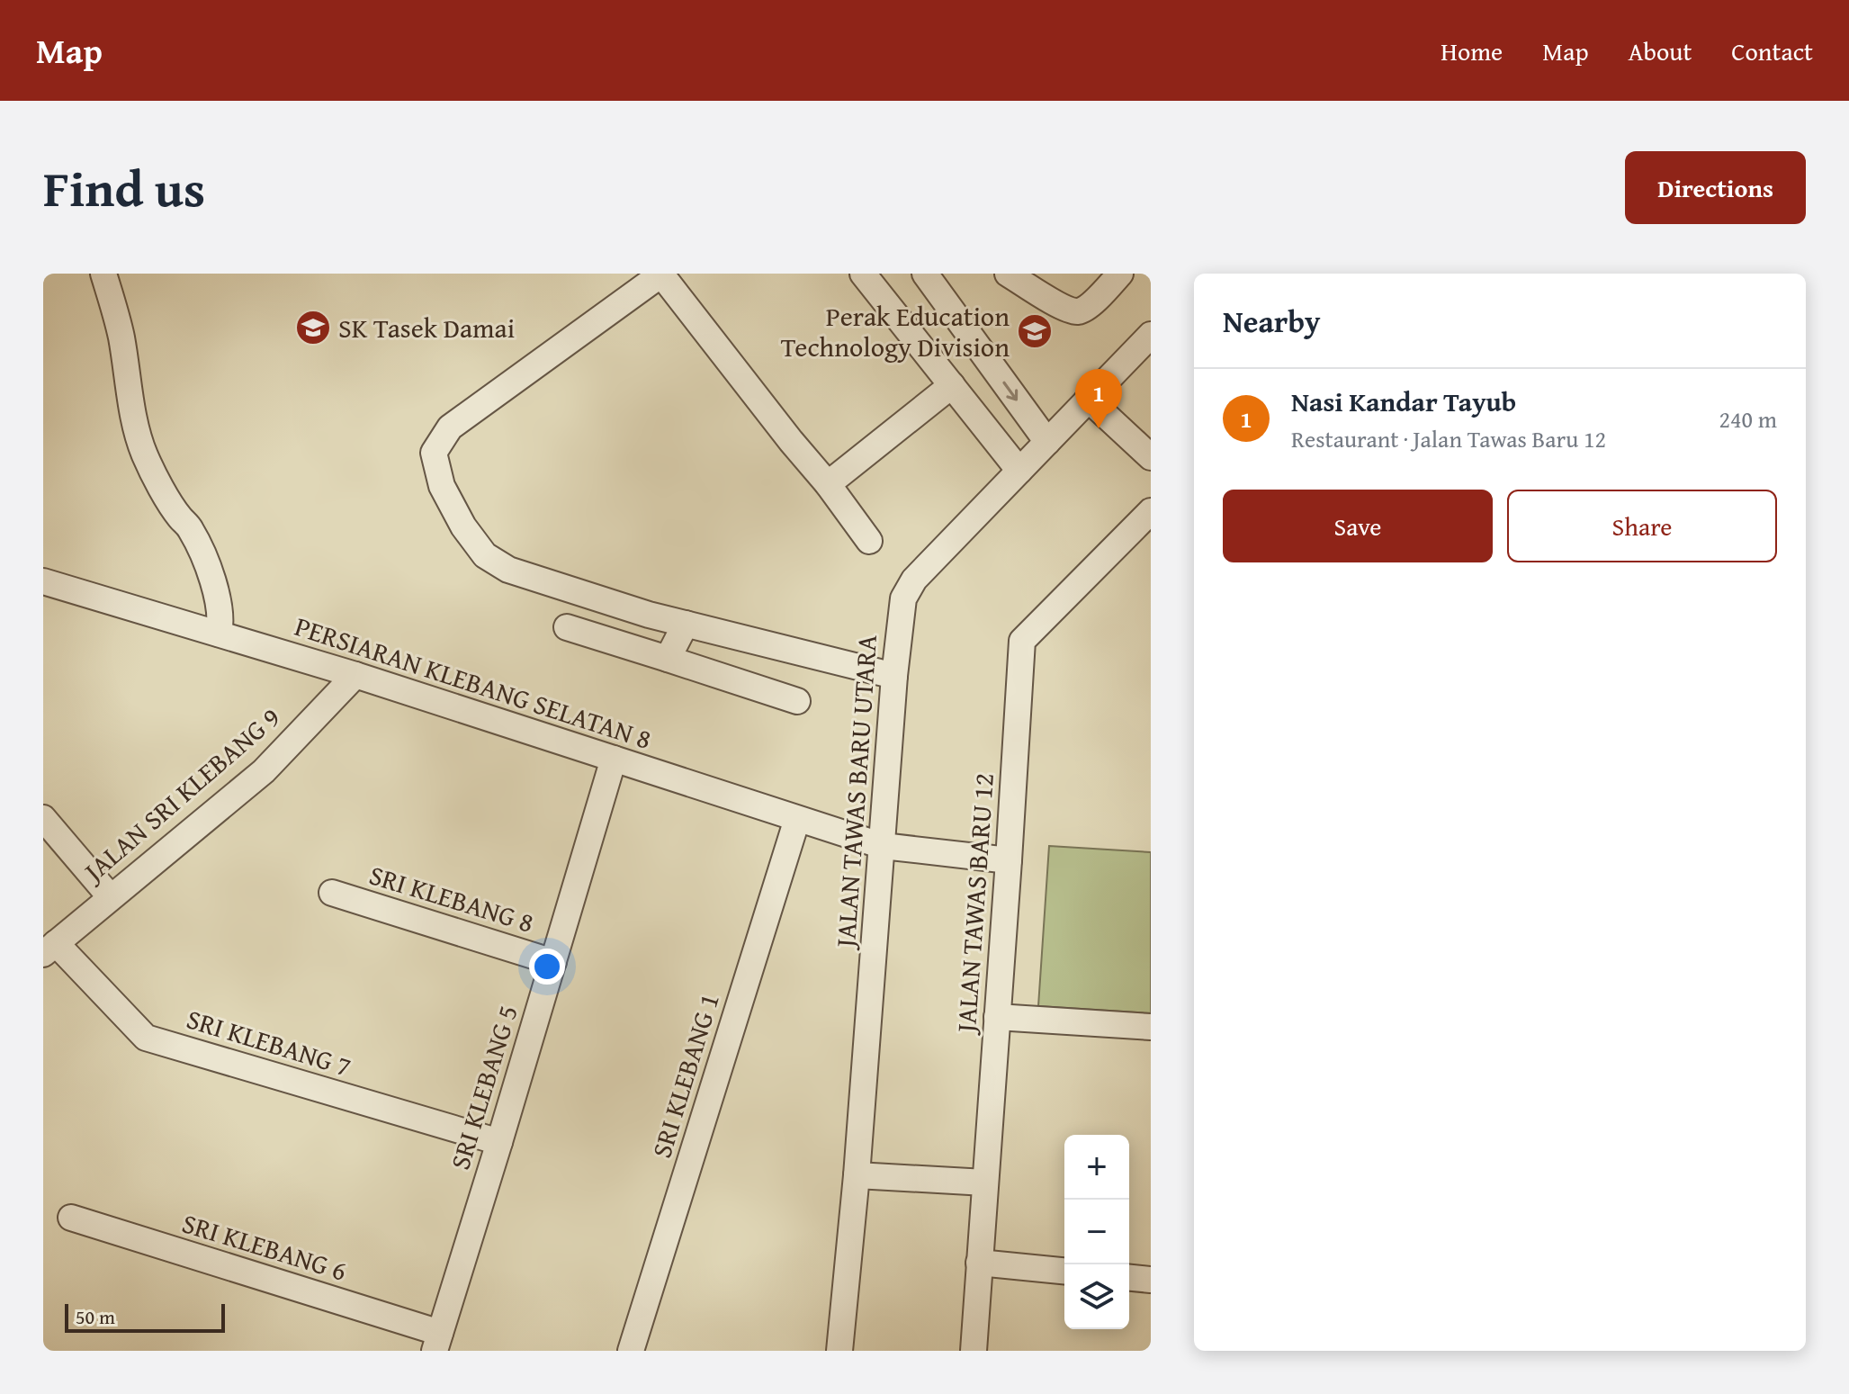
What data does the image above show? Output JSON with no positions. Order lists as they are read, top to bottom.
{
  "streets": {
    "street": [
      "PERSIARAN KLEBANG SELATAN 8",
      "JALAN TAWAS BARU UTARA",
      "JALAN SRI KLEBANG 9",
      "SRI KLEBANG 8",
      "JALAN TAWAS BARU 12",
      "SRI KLEBANG 7",
      "SRI KLEBANG 1",
      "SRI KLEBANG 5",
      "SRI KLEBANG 6"
    ]
  },
  "crossings": [
    ["PERSIARAN KLEBANG SELATAN 8", "JALAN TAWAS BARU UTARA"],
    ["PERSIARAN KLEBANG SELATAN 8", "JALAN SRI KLEBANG 9"],
    ["PERSIARAN KLEBANG SELATAN 8", "JALAN TAWAS BARU 12"],
    ["PERSIARAN KLEBANG SELATAN 8", "SRI KLEBANG 1"],
    ["PERSIARAN KLEBANG SELATAN 8", "SRI KLEBANG 5"],
    ["JALAN SRI KLEBANG 9", "SRI KLEBANG 7"],
    ["SRI KLEBANG 8", "SRI KLEBANG 5"],
    ["SRI KLEBANG 7", "SRI KLEBANG 5"],
    ["SRI KLEBANG 5", "SRI KLEBANG 6"]
  ],
  "places": {
    "school or university": ["SK Tasek Damai", "Perak Education Technology Division"]
  },
  "scale_bar": "50 m",
  "page": {
    "header": "Map",
    "nav": [
      "Home",
      "Map",
      "About",
      "Contact"
    ],
    "title": "Find us",
    "buttons": [
      "Directions",
      ["Save", "Share"]
    ],
    "heading": "Nearby",
    "list": [
      {
        "mark": "1",
        "name": "Nasi Kandar Tayub",
        "note": "Restaurant · Jalan Tawas Baru 12",
        "value": "240 m"
      }
    ],
    "pins": "1",
    "map_buttons": ["+", "−"],
    "scale": "50 m"
  }
}
